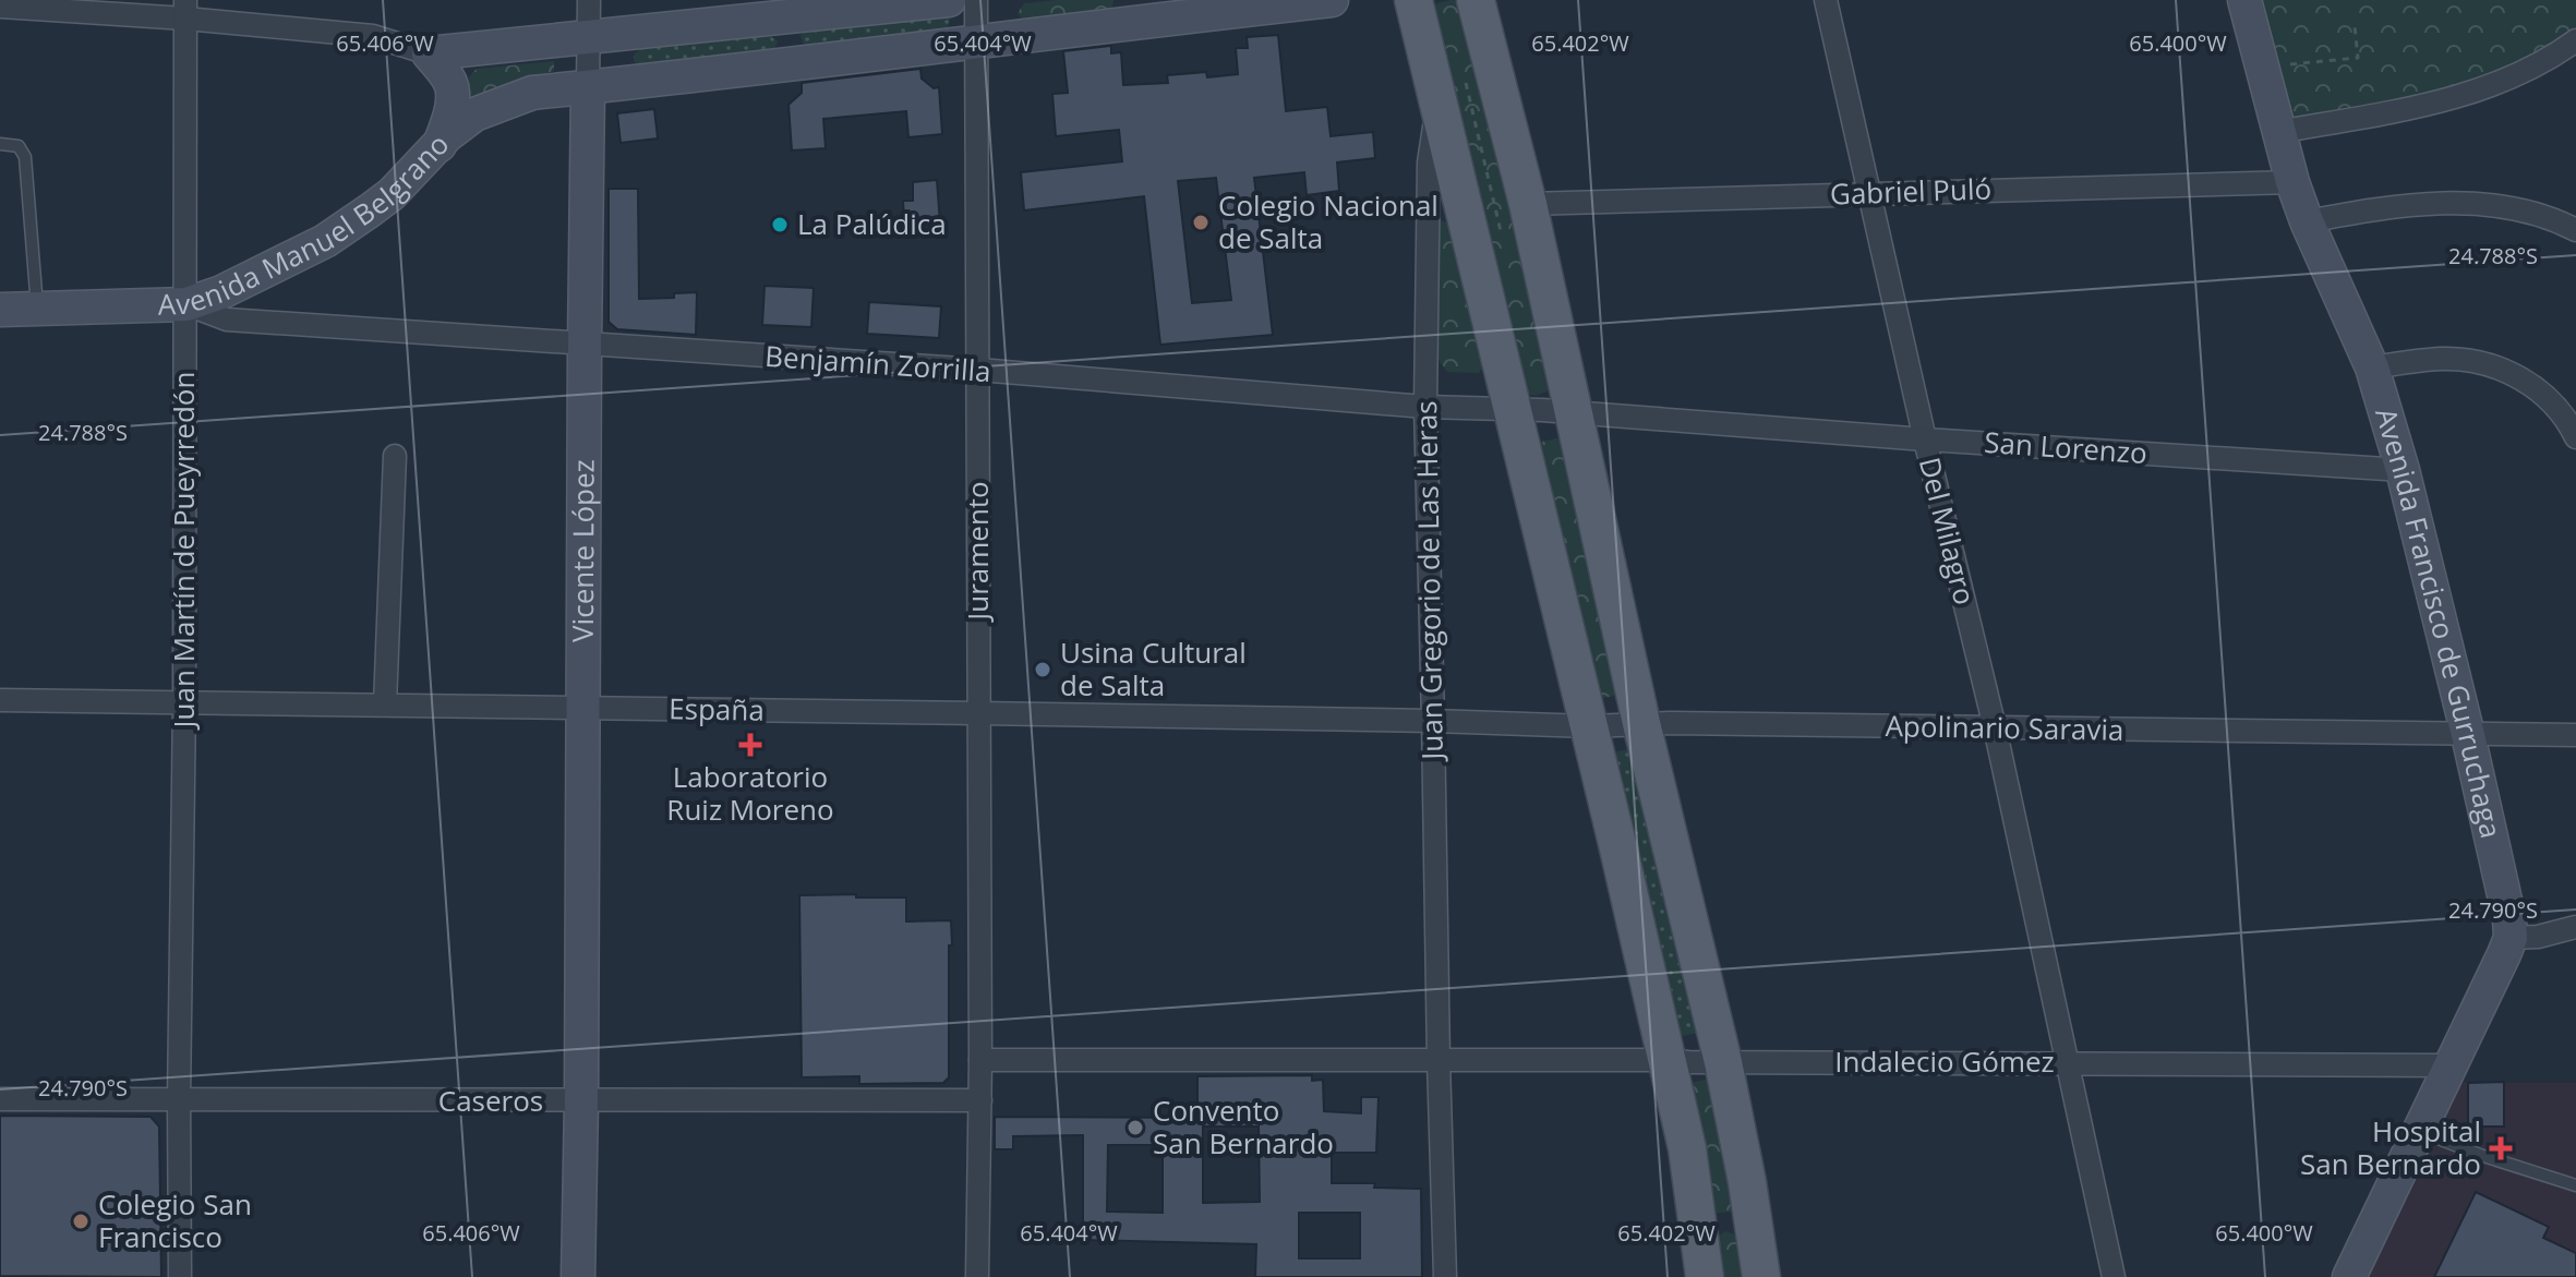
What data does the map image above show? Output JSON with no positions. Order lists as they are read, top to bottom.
{
  "streets": {
    "street": [
      "Gabriel Puló",
      "Avenida Manuel Belgrano",
      "Benjamín Zorrilla",
      "San Lorenzo",
      "Del Milagro",
      "Juan Martín de Pueyrredón",
      "Vicente López",
      "Juramento",
      "Juan Gregorio de Las Heras",
      "Avenida Francisco de Gurruchaga",
      "España",
      "Apolinario Saravia",
      "Indalecio Gómez",
      "Caseros"
    ]
  },
  "crossings": [
    ["Gabriel Puló", "Del Milagro"],
    ["Gabriel Puló", "Avenida Francisco de Gurruchaga"],
    ["Avenida Manuel Belgrano", "Benjamín Zorrilla"],
    ["Avenida Manuel Belgrano", "Juan Martín de Pueyrredón"],
    ["Avenida Manuel Belgrano", "Vicente López"],
    ["Avenida Manuel Belgrano", "Juramento"],
    ["Benjamín Zorrilla", "San Lorenzo"],
    ["Benjamín Zorrilla", "Juan Martín de Pueyrredón"],
    ["Benjamín Zorrilla", "Vicente López"],
    ["Benjamín Zorrilla", "Juramento"],
    ["Benjamín Zorrilla", "Juan Gregorio de Las Heras"],
    ["San Lorenzo", "Del Milagro"],
    ["San Lorenzo", "Avenida Francisco de Gurruchaga"],
    ["Del Milagro", "Apolinario Saravia"],
    ["Del Milagro", "Indalecio Gómez"],
    ["Juan Martín de Pueyrredón", "España"],
    ["Juan Martín de Pueyrredón", "Caseros"],
    ["Vicente López", "España"],
    ["Vicente López", "Caseros"],
    ["Juramento", "España"],
    ["Juramento", "Caseros"],
    ["Juan Gregorio de Las Heras", "España"],
    ["Juan Gregorio de Las Heras", "Apolinario Saravia"],
    ["Juan Gregorio de Las Heras", "Indalecio Gómez"],
    ["Avenida Francisco de Gurruchaga", "Apolinario Saravia"],
    ["España", "Apolinario Saravia"]
  ],
  "places": {
    "other": [
      "Colegio Nacional de Salta",
      "La Palúdica",
      "Usina Cultural de Salta",
      "Convento San Bernardo",
      "Colegio San Francisco"
    ],
    "health": ["Laboratorio Ruiz Moreno", "Hospital San Bernardo"]
  },
  "coordinates": [
    "65.406°W",
    "65.404°W",
    "65.402°W",
    "65.400°W",
    "24.788°S",
    "24.790°S"
  ]
}
